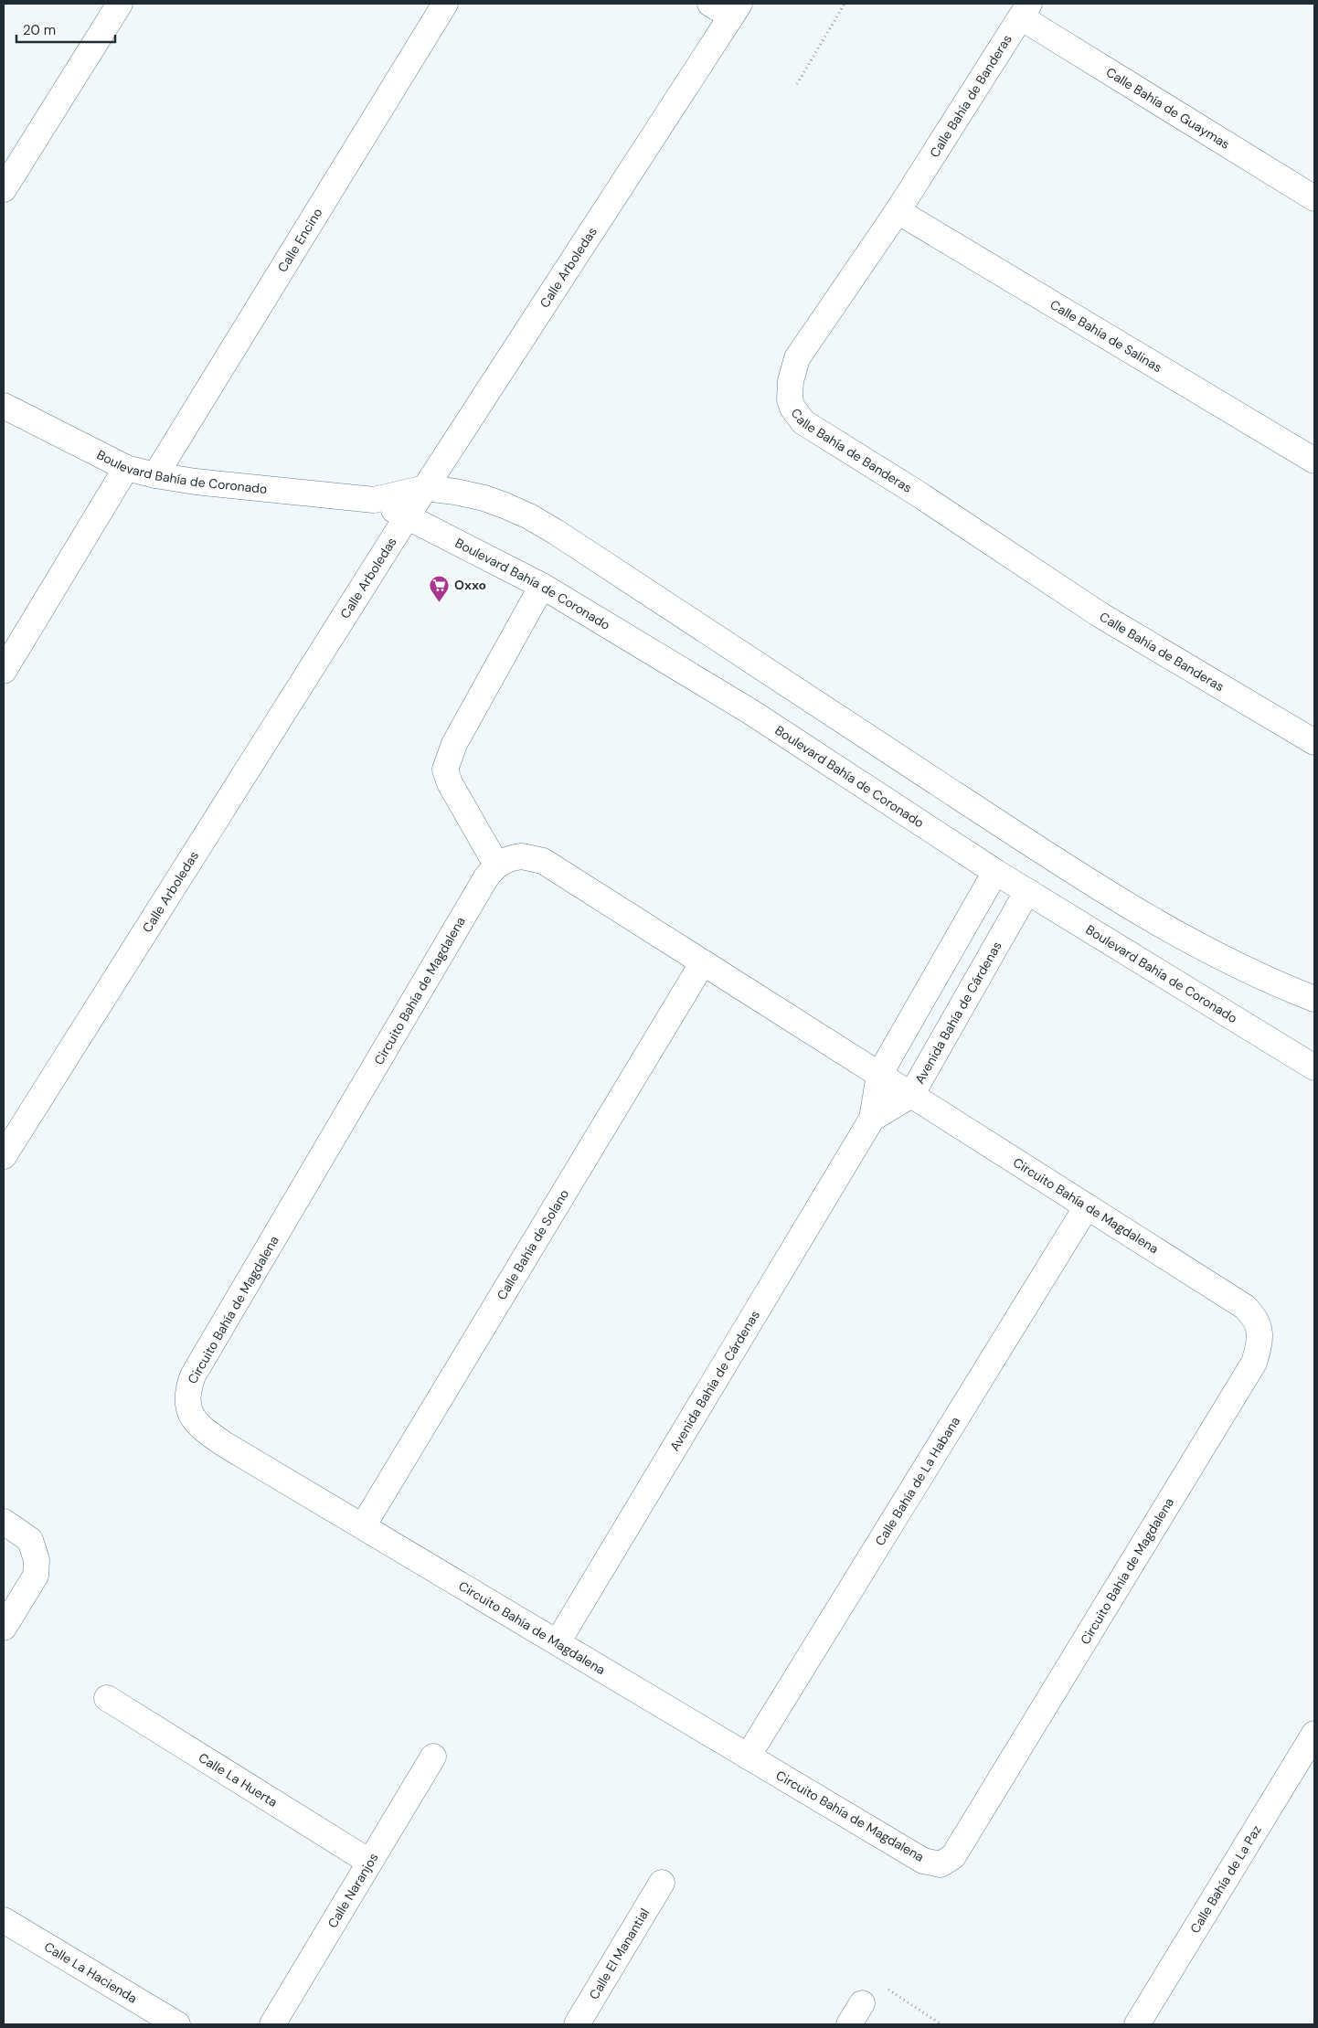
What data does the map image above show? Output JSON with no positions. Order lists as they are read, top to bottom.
{
  "streets": {
    "street": [
      "Calle Bahía de Banderas",
      "Calle Bahía de Guaymas",
      "Calle Encino",
      "Calle Arboledas",
      "Calle Bahía de Salinas",
      "Boulevard Bahía de Coronado",
      "Circuito Bahía de Magdalena",
      "Avenida Bahía de Cárdenas",
      "Calle Bahía de Solano",
      "Calle Bahía de La Habana",
      "Calle La Huerta",
      "Calle Bahía de La Paz",
      "Calle Naranjos",
      "Calle El Manantial",
      "Calle La Hacienda"
    ]
  },
  "crossings": [
    ["Calle Bahía de Banderas", "Calle Bahía de Guaymas"],
    ["Calle Bahía de Banderas", "Calle Bahía de Salinas"],
    ["Calle Encino", "Boulevard Bahía de Coronado"],
    ["Calle Arboledas", "Boulevard Bahía de Coronado"],
    ["Boulevard Bahía de Coronado", "Avenida Bahía de Cárdenas"],
    ["Circuito Bahía de Magdalena", "Avenida Bahía de Cárdenas"],
    ["Circuito Bahía de Magdalena", "Calle Bahía de Solano"],
    ["Circuito Bahía de Magdalena", "Calle Bahía de La Habana"],
    ["Calle La Huerta", "Calle Naranjos"]
  ],
  "places": {
    "supermarket": ["Oxxo"]
  },
  "scale_bar": "20 m"
}
